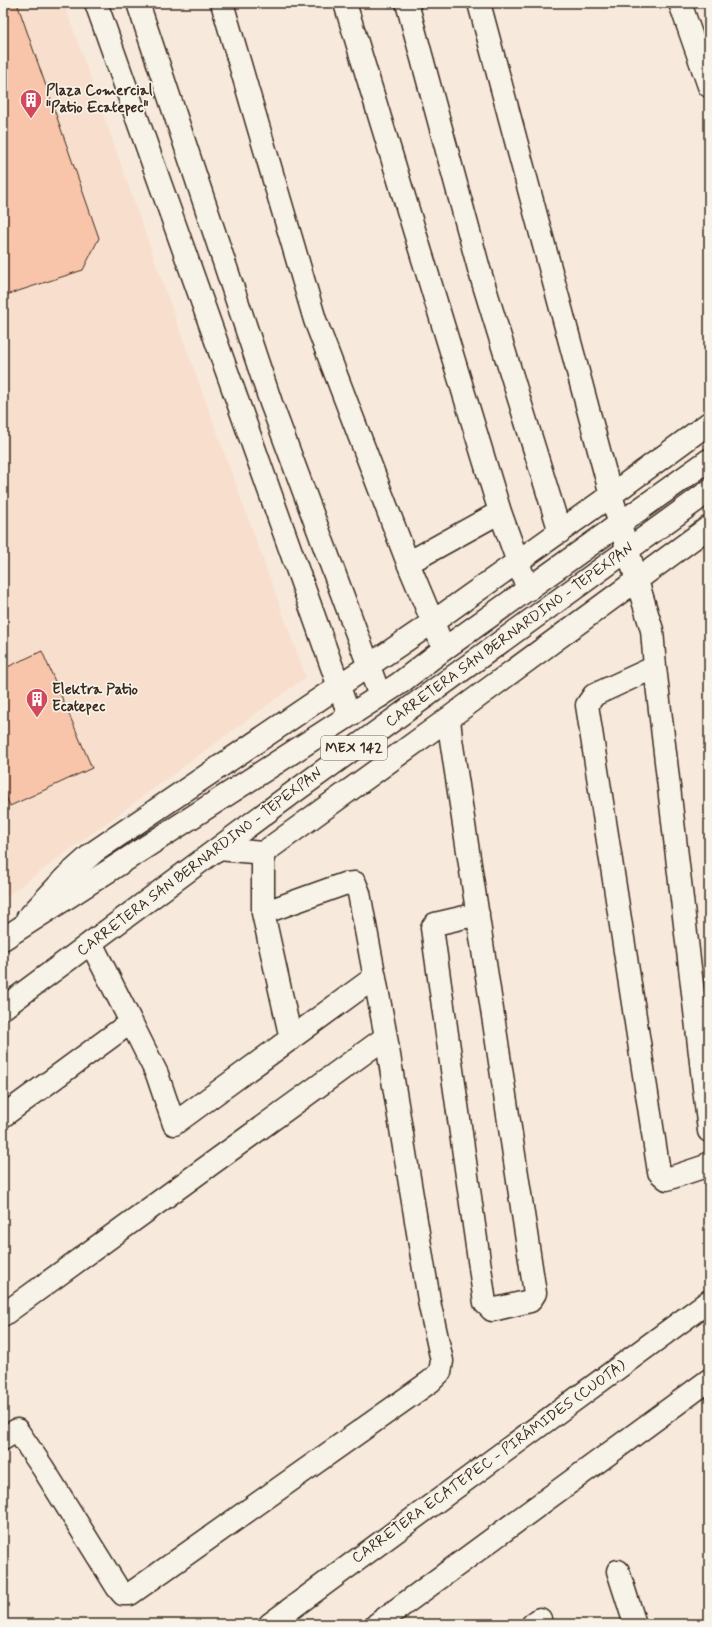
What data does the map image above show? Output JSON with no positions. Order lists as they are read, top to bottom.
{
  "streets": {
    "main road": ["CARRETERA SAN BERNARDINO - TEPEXPAN", "MEX 142", "CARRETERA ECATEPEC - PIRÁMIDES (CUOTA)"]
  },
  "places": {
    "building": ["Plaza Comercial \"Patio Ecatepec\"", "Elektra Patio Ecatepec"]
  }
}
